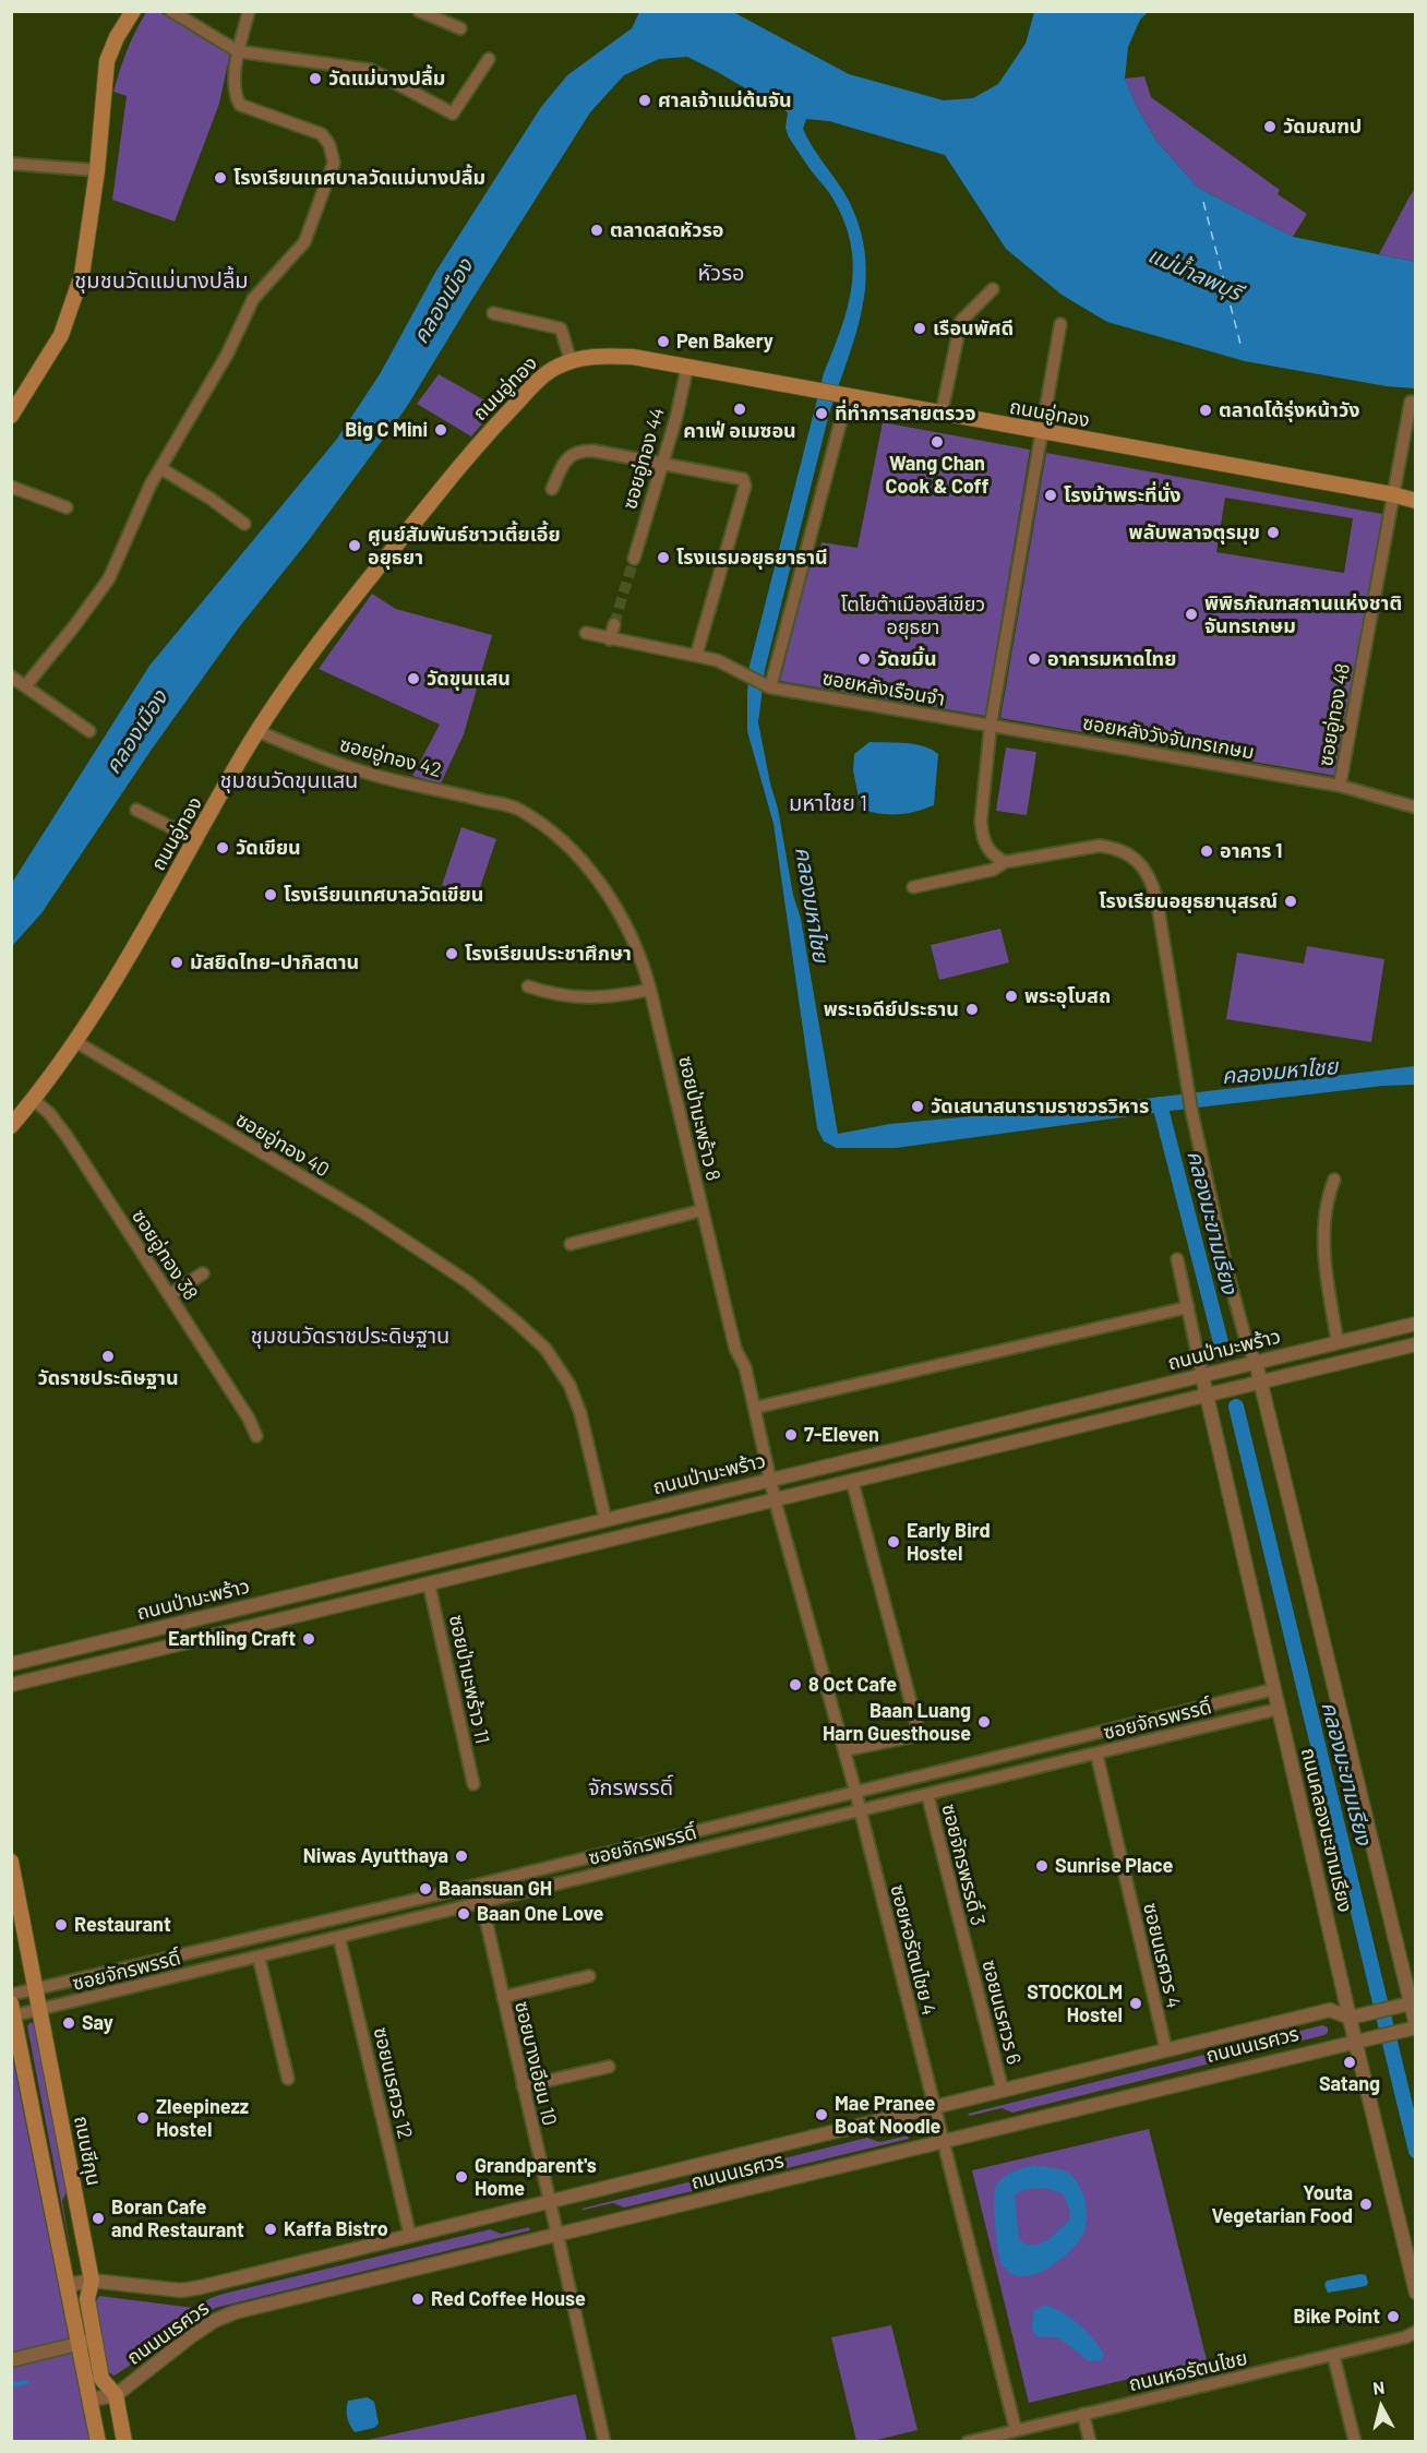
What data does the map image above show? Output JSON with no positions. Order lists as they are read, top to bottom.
{
  "streets": {
    "main road": ["ถนนอู่ทอง", "ถนนชีกุน"],
    "street": [
      "ซอยอู่ทอง 44",
      "ซอยหลังเรือนจำ",
      "ซอยอู่ทอง 48",
      "ซอยหลังวังจันทรเกษม",
      "ซอยอู่ทอง 42",
      "ซอยป่ามะพร้าว 8",
      "ซอยอู่ทอง 40",
      "ซอยอู่ทอง 38",
      "ถนนป่ามะพร้าว",
      "ซอยป่ามะพร้าว 11",
      "ซอยจักรพรรดิ์",
      "ถนนคลองมะขามเรียง",
      "ซอยจักรพรรดิ์ 3",
      "ซอยหอรัตนไชย 4",
      "ซอยนเรศวร 4",
      "ซอยนเรศวร 6",
      "ถนนนเรศวร",
      "ซอยบางเอียน 10",
      "ซอยนเรศวร 12",
      "ถนนหอรัตนไชย"
    ]
  },
  "crossings": [
    ["ถนนอู่ทอง", "ซอยอู่ทอง 44"],
    ["ถนนอู่ทอง", "ซอยอู่ทอง 48"],
    ["ถนนอู่ทอง", "ซอยอู่ทอง 42"],
    ["ถนนอู่ทอง", "ซอยอู่ทอง 40"],
    ["ถนนอู่ทอง", "ซอยอู่ทอง 38"],
    ["ซอยหลังเรือนจำ", "ซอยหลังวังจันทรเกษม"],
    ["ซอยอู่ทอง 48", "ซอยหลังวังจันทรเกษม"],
    ["ซอยอู่ทอง 42", "ซอยป่ามะพร้าว 8"],
    ["ซอยป่ามะพร้าว 8", "ถนนป่ามะพร้าว"],
    ["ซอยป่ามะพร้าว 8", "ซอยหอรัตนไชย 4"],
    ["ซอยอู่ทอง 40", "ถนนป่ามะพร้าว"],
    ["ถนนป่ามะพร้าว", "ซอยป่ามะพร้าว 11"],
    ["ถนนป่ามะพร้าว", "ถนนคลองมะขามเรียง"],
    ["ถนนป่ามะพร้าว", "ซอยหอรัตนไชย 4"],
    ["ซอยจักรพรรดิ์", "ถนนคลองมะขามเรียง"],
    ["ซอยจักรพรรดิ์", "ซอยจักรพรรดิ์ 3"],
    ["ซอยจักรพรรดิ์", "ซอยหอรัตนไชย 4"],
    ["ซอยจักรพรรดิ์", "ซอยนเรศวร 4"],
    ["ซอยจักรพรรดิ์", "ซอยบางเอียน 10"],
    ["ซอยจักรพรรดิ์", "ซอยนเรศวร 12"],
    ["ซอยจักรพรรดิ์", "ถนนชีกุน"],
    ["ถนนคลองมะขามเรียง", "ถนนนเรศวร"],
    ["ซอยจักรพรรดิ์ 3", "ซอยนเรศวร 6"],
    ["ซอยหอรัตนไชย 4", "ถนนนเรศวร"],
    ["ซอยหอรัตนไชย 4", "ถนนหอรัตนไชย"],
    ["ซอยนเรศวร 4", "ถนนนเรศวร"],
    ["ซอยนเรศวร 6", "ถนนนเรศวร"],
    ["ถนนนเรศวร", "ซอยบางเอียน 10"],
    ["ถนนนเรศวร", "ซอยนเรศวร 12"],
    ["ถนนนเรศวร", "ถนนชีกุน"]
  ],
  "districts": [
    "หัวรอ",
    "ชุมชนวัดแม่นางปลื้ม",
    "ชุมชนวัดขุนแสน",
    "มหาไชย 1",
    "ชุมชนวัดราชประดิษฐาน",
    "จักรพรรดิ์"
  ],
  "water": [
    "แม่น้ำลพบุรี",
    "คลองเมือง",
    "คลองมหาไชย",
    "คลองมะขามเรียง"
  ],
  "parks": ["โตโยต้าเมืองสีเขียว อยุธยา"],
  "places": [
    "วัดแม่นางปลื้ม",
    "ศาลเจ้าแม่ต้นจัน",
    "วัดมณฑป",
    "โรงเรียนเทศบาลวัดแม่นางปลื้ม",
    "ตลาดสดหัวรอ",
    "เรือนพัศดี",
    "Pen Bakery",
    "คาเฟ่ อเมซอน",
    "ตลาดโต้รุ่งหน้าวัง",
    "ที่ทำการสายตรวจ",
    "Big C Mini",
    "Wang Chan Cook & Coff",
    "โรงม้าพระที่นั่ง",
    "พลับพลาจตุรมุข",
    "ศูนย์สัมพันธ์ชาวเตี้ยเอี้ย อยุธยา",
    "โรงแรมอยุธยาธานี",
    "พิพิธภัณฑสถานแห่งชาติ จันทรเกษม",
    "วัดขมิ้น",
    "อาคารมหาดไทย",
    "วัดขุนแสน",
    "วัดเขียน",
    "อาคาร 1",
    "โรงเรียนเทศบาลวัดเขียน",
    "โรงเรียนอยุธยานุสรณ์",
    "โรงเรียนประชาศึกษา",
    "มัสยิดไทย–ปากิสตาน",
    "พระอุโบสถ",
    "พระเจดีย์ประธาน",
    "วัดเสนาสนารามราชวรวิหาร",
    "วัดราชประดิษฐาน",
    "7-Eleven",
    "Early Bird Hostel",
    "Earthling Craft",
    "8 Oct Cafe",
    "Baan Luang Harn Guesthouse",
    "Niwas Ayutthaya",
    "Sunrise Place",
    "Baansuan GH",
    "Baan One Love",
    "Restaurant",
    "STOCKOLM Hostel",
    "Say",
    "Satang",
    "Mae Pranee Boat Noodle",
    "Zleepinezz Hostel",
    "Grandparent's Home",
    "Youta Vegetarian Food",
    "Boran Cafe and Restaurant",
    "Kaffa Bistro",
    "Red Coffee House",
    "Bike Point"
  ],
  "north": "top"
}
